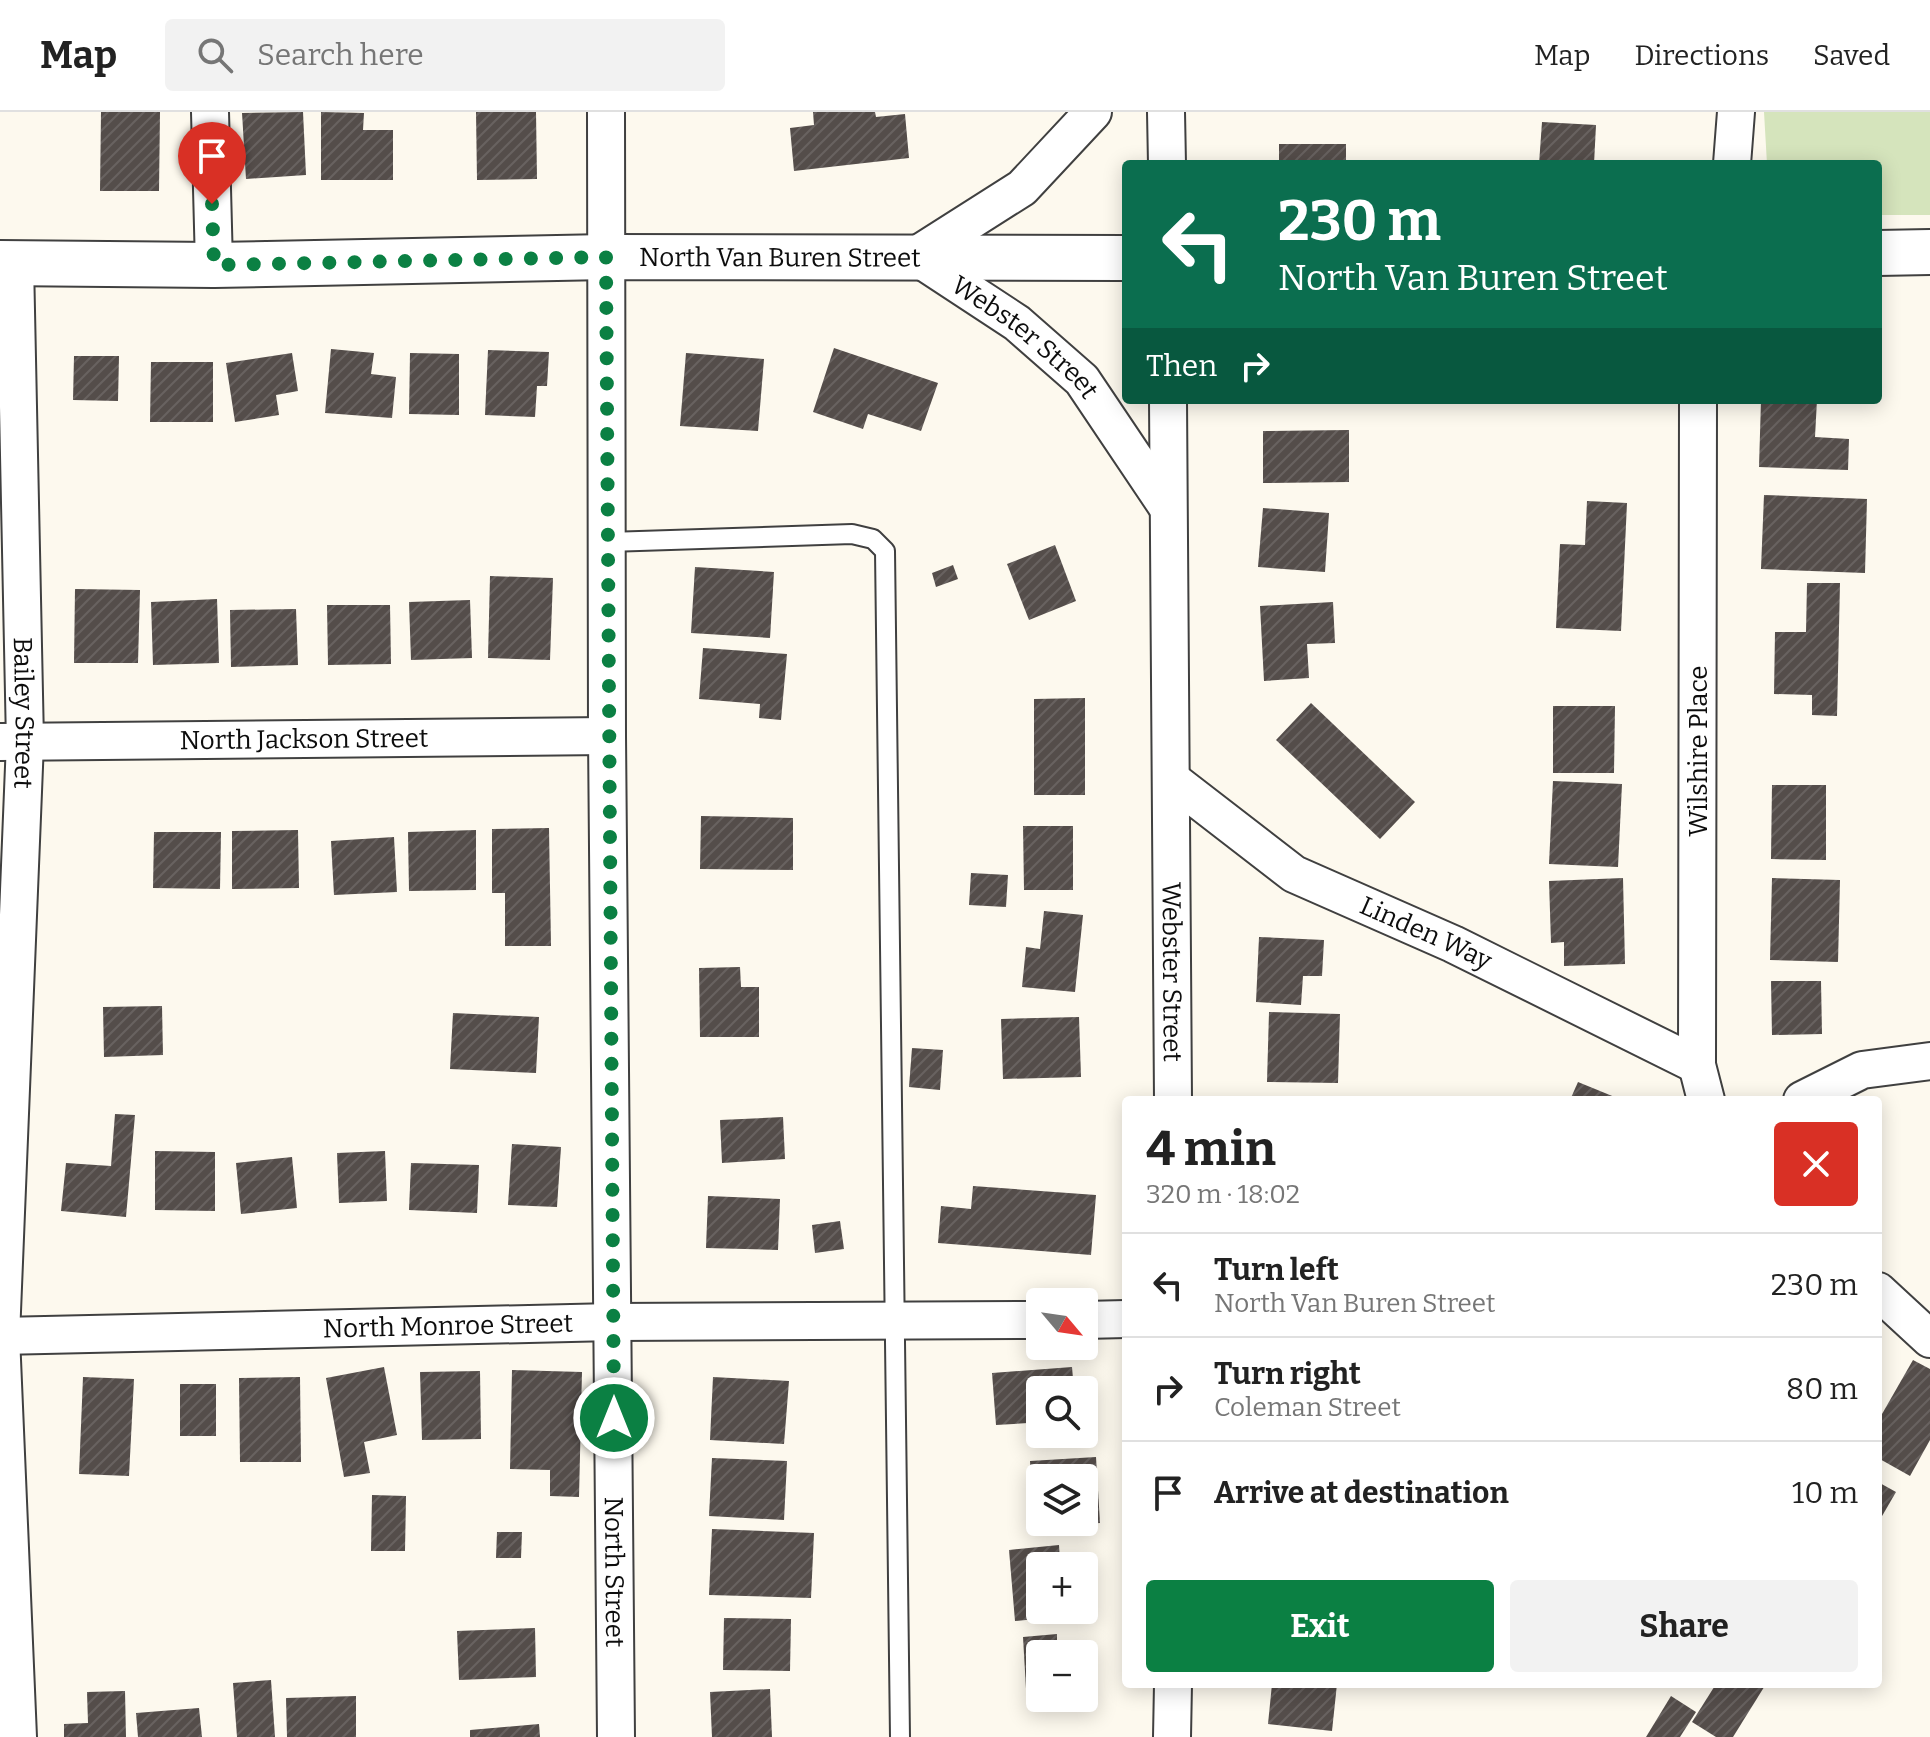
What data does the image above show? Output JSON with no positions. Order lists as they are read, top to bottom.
{
  "streets": {
    "street": [
      "North Van Buren Street",
      "Webster Street",
      "Bailey Street",
      "North Jackson Street",
      "Wilshire Place",
      "Linden Way",
      "North Monroe Street",
      "North Street"
    ]
  },
  "crossings": [
    ["North Van Buren Street", "Webster Street"],
    ["North Van Buren Street", "Bailey Street"],
    ["North Van Buren Street", "North Street"],
    ["Webster Street", "Linden Way"],
    ["Bailey Street", "North Jackson Street"],
    ["Bailey Street", "North Monroe Street"],
    ["North Jackson Street", "North Street"],
    ["Wilshire Place", "Linden Way"],
    ["North Monroe Street", "North Street"]
  ],
  "north": "bottom right",
  "page": {
    "header": "Map",
    "search": "Search here",
    "nav": ["Map", "Directions", "Saved"],
    "turn": ["230 m", "North Van Buren Street"],
    "then": "Then",
    "heading": ["4 min", "320 m · 18:02"],
    "list": [
      {
        "name": "Turn left",
        "note": "North Van Buren Street",
        "value": "230 m"
      },
      {
        "name": "Turn right",
        "note": "Coleman Street",
        "value": "80 m"
      },
      {
        "name": "Arrive at destination",
        "value": "10 m"
      }
    ],
    "map_buttons": ["+", "−"],
    "buttons": ["Exit", "Share"]
  }
}
